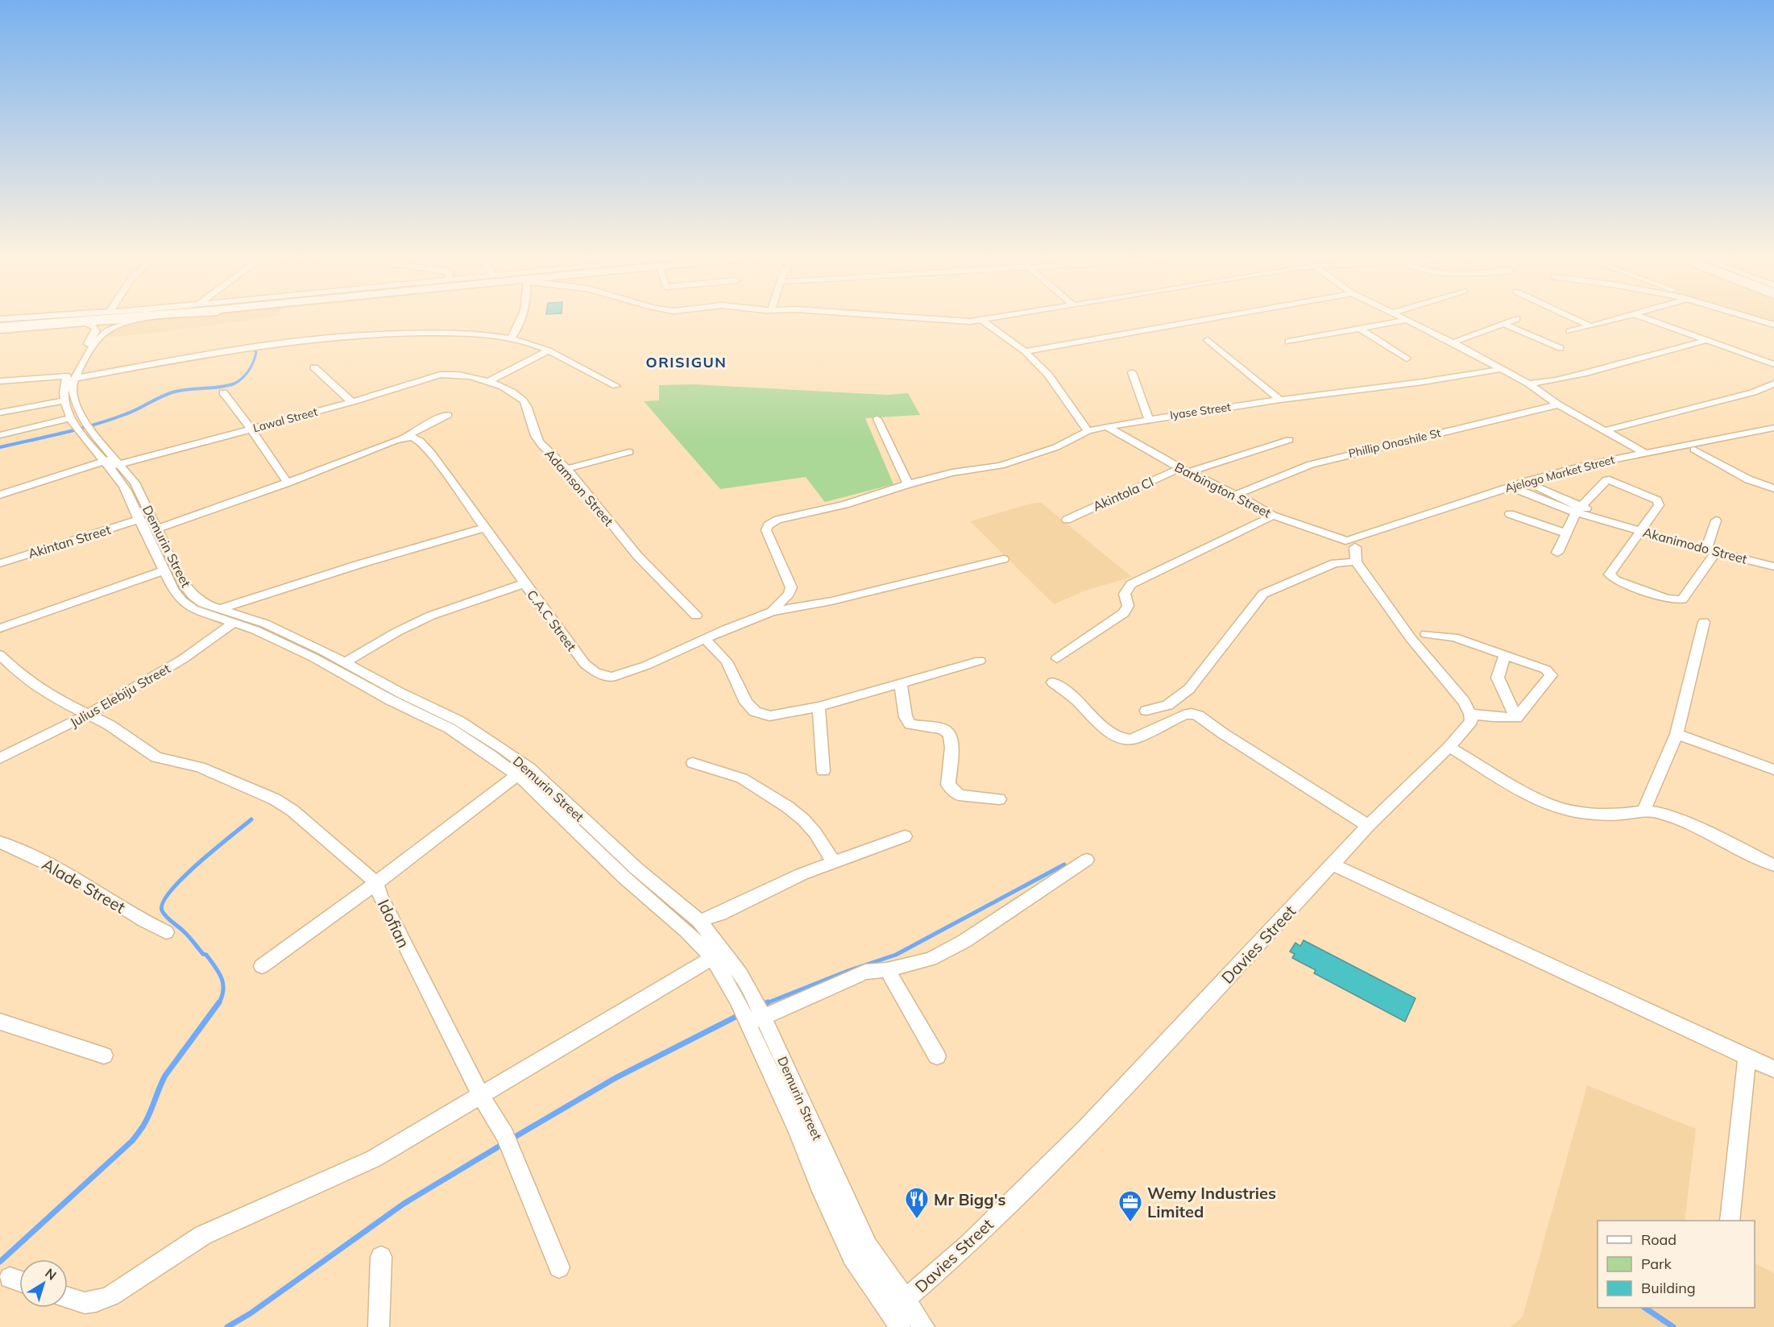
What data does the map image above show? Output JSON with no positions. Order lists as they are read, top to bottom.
{
  "streets": {
    "street": [
      "Iyase Street",
      "Lawal Street",
      "Phillip Onashile St",
      "Ajelogo Market Street",
      "Adamson Street",
      "Barbington Street",
      "Akintola Cl",
      "Akintan Street",
      "Akanimodo Street",
      "Demurin Street",
      "C.A.C Street",
      "Julius Elebiju Street",
      "Alade Street",
      "Idofian",
      "Davies Street"
    ]
  },
  "crossings": [
    ["Iyase Street", "Barbington Street"],
    ["Iyase Street", "C.A.C Street"],
    ["Lawal Street", "Adamson Street"],
    ["Lawal Street", "Demurin Street"],
    ["Phillip Onashile St", "Barbington Street"],
    ["Ajelogo Market Street", "Barbington Street"],
    ["Ajelogo Market Street", "Akanimodo Street"],
    ["Barbington Street", "Akintola Cl"],
    ["Akintan Street", "Demurin Street"],
    ["Demurin Street", "Julius Elebiju Street"],
    ["Demurin Street", "Davies Street"],
    ["Julius Elebiju Street", "Idofian"]
  ],
  "districts": ["ORISIGUN"],
  "places": {
    "restaurant": ["Mr Bigg's"],
    "office": ["Wemy Industries Limited"]
  },
  "legend": ["Road", "Park", "Building"],
  "north": "top right"
}
